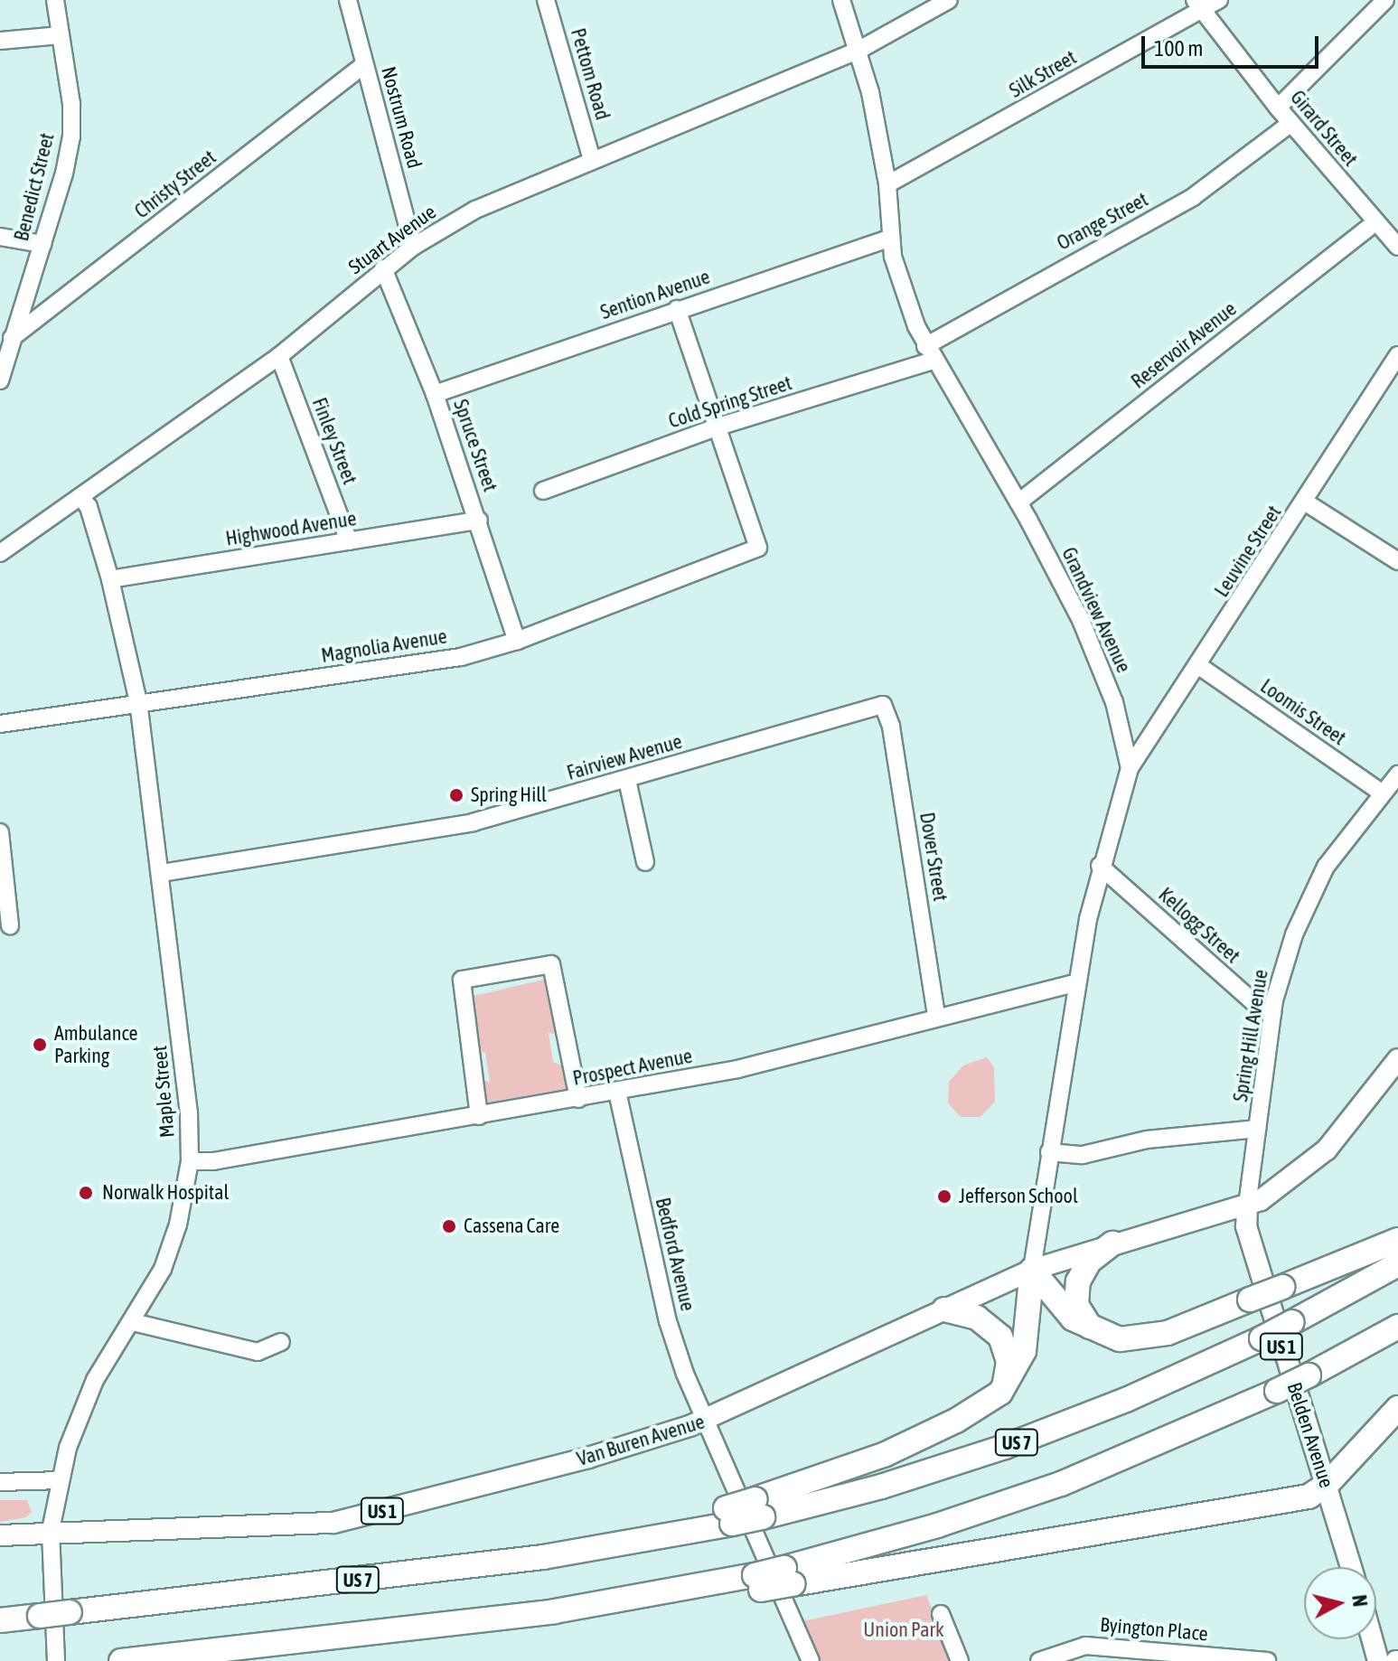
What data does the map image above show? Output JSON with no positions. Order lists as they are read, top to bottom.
{
  "streets": {
    "highway": ["US 7"],
    "main road": ["US 1", "Belden Avenue", "Van Buren Avenue"],
    "street": [
      "Pettom Road",
      "Silk Street",
      "Nostrum Road",
      "Girard Street",
      "Christy Street",
      "Benedict Street",
      "Orange Street",
      "Stuart Avenue",
      "Sention Avenue",
      "Reservoir Avenue",
      "Cold Spring Street",
      "Finley Street",
      "Spruce Street",
      "Highwood Avenue",
      "Leuvine Street",
      "Grandview Avenue",
      "Magnolia Avenue",
      "Loomis Street",
      "Fairview Avenue",
      "Dover Street",
      "Kellogg Street",
      "Spring Hill Avenue",
      "Prospect Avenue",
      "Maple Street",
      "Bedford Avenue",
      "Byington Place"
    ]
  },
  "crossings": [
    ["Pettom Road", "Stuart Avenue"],
    ["Silk Street", "Girard Street"],
    ["Silk Street", "Grandview Avenue"],
    ["Nostrum Road", "Christy Street"],
    ["Nostrum Road", "Stuart Avenue"],
    ["Girard Street", "Orange Street"],
    ["Girard Street", "Reservoir Avenue"],
    ["Christy Street", "Benedict Street"],
    ["Orange Street", "Cold Spring Street"],
    ["Orange Street", "Grandview Avenue"],
    ["Stuart Avenue", "Finley Street"],
    ["Stuart Avenue", "Spruce Street"],
    ["Stuart Avenue", "Grandview Avenue"],
    ["Stuart Avenue", "Maple Street"],
    ["Sention Avenue", "Spruce Street"],
    ["Sention Avenue", "Grandview Avenue"],
    ["Reservoir Avenue", "Grandview Avenue"],
    ["Cold Spring Street", "Grandview Avenue"],
    ["Cold Spring Street", "Magnolia Avenue"],
    ["Finley Street", "Highwood Avenue"],
    ["Spruce Street", "Highwood Avenue"],
    ["Spruce Street", "Magnolia Avenue"],
    ["Highwood Avenue", "Maple Street"],
    ["Leuvine Street", "Grandview Avenue"],
    ["Leuvine Street", "Loomis Street"],
    ["Magnolia Avenue", "Maple Street"],
    ["Loomis Street", "Spring Hill Avenue"],
    ["Fairview Avenue", "Dover Street"],
    ["Fairview Avenue", "Maple Street"],
    ["Dover Street", "Prospect Avenue"],
    ["Kellogg Street", "Spring Hill Avenue"],
    ["Spring Hill Avenue", "Belden Avenue"],
    ["Spring Hill Avenue", "Van Buren Avenue"],
    ["Prospect Avenue", "Maple Street"],
    ["Prospect Avenue", "Bedford Avenue"],
    ["Maple Street", "Van Buren Avenue"],
    ["Bedford Avenue", "Van Buren Avenue"],
    ["Belden Avenue", "Van Buren Avenue"]
  ],
  "parks": ["Union Park"],
  "places": [
    "Spring Hill",
    "Ambulance Parking",
    "Norwalk Hospital",
    "Jefferson School",
    "Cassena Care"
  ],
  "scale_bar": "100 m",
  "north": "right"
}
